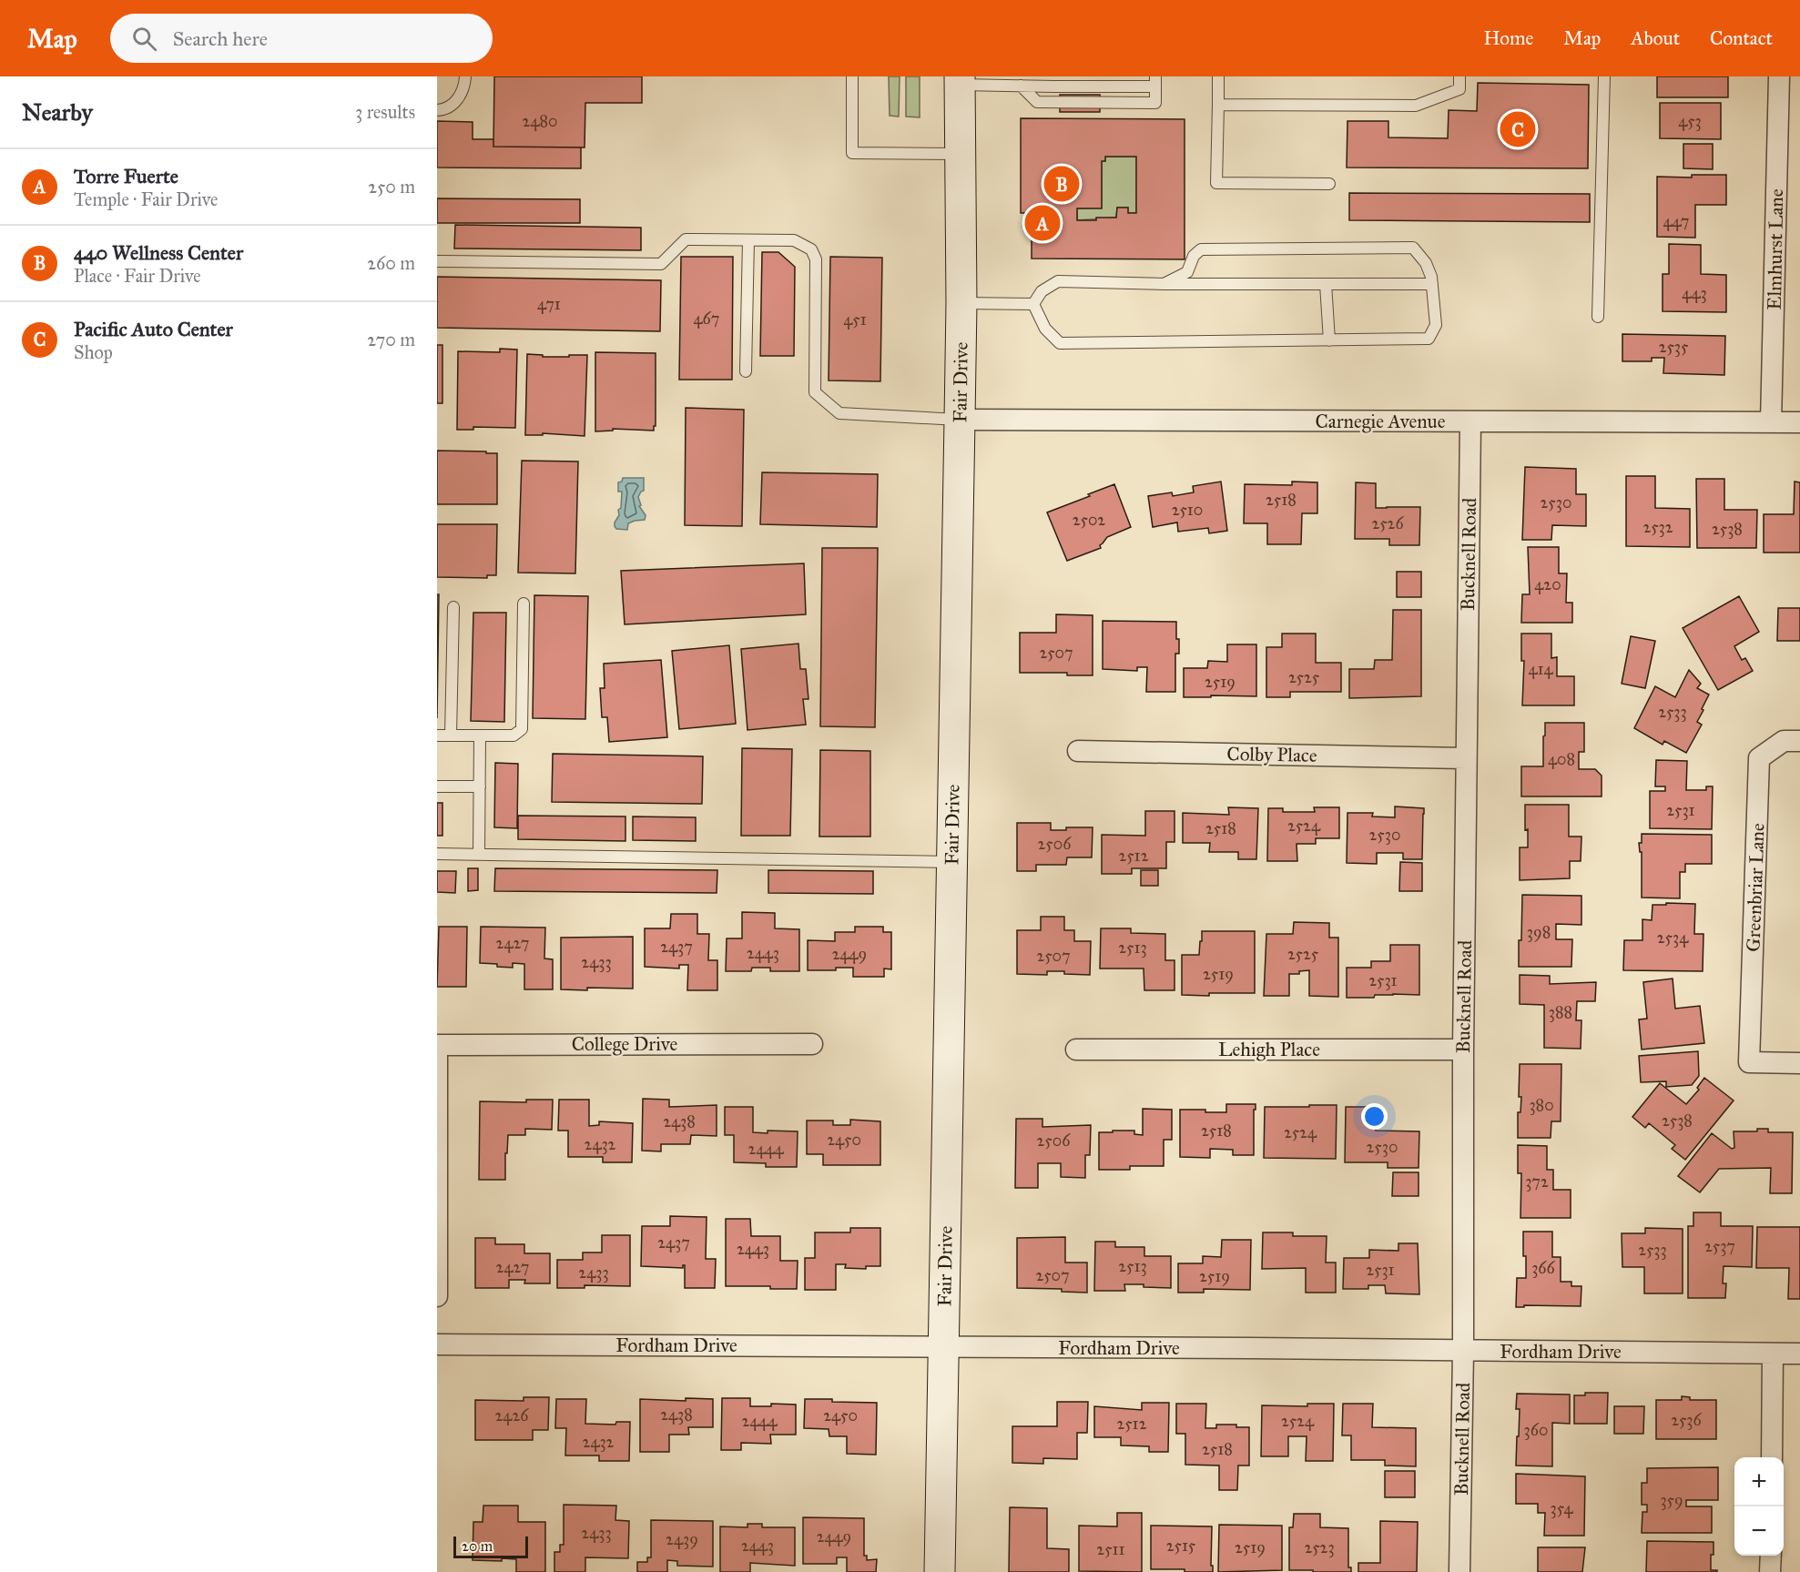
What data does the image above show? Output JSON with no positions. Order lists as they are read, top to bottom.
{
  "streets": {
    "main road": ["Fair Drive"],
    "street": [
      "Elmhurst Lane",
      "Carnegie Avenue",
      "Bucknell Road",
      "Colby Place",
      "Greenbriar Lane",
      "College Drive",
      "Lehigh Place",
      "Fordham Drive"
    ]
  },
  "crossings": [
    ["Elmhurst Lane", "Carnegie Avenue"],
    ["Fair Drive", "Carnegie Avenue"],
    ["Fair Drive", "Fordham Drive"],
    ["Carnegie Avenue", "Bucknell Road"],
    ["Bucknell Road", "Colby Place"],
    ["Bucknell Road", "Lehigh Place"],
    ["Bucknell Road", "Fordham Drive"]
  ],
  "house_numbers": [
    "2480",
    "453",
    "447",
    "443",
    "471",
    "467",
    "451",
    "2535",
    "2518",
    "2530",
    "2510",
    "2502",
    "2526",
    "2532",
    "2538",
    "420",
    "2507",
    "414",
    "2525",
    "2519",
    "2533",
    "408",
    "2531",
    "2524",
    "2518",
    "2530",
    "2506",
    "2512",
    "398",
    "2534",
    "2427",
    "2437",
    "2513",
    "2443",
    "2449",
    "2525",
    "2507",
    "2433",
    "2519",
    "2531",
    "388",
    "380",
    "2538",
    "2438",
    "2518",
    "2524",
    "2450",
    "2506",
    "2432",
    "2530",
    "2444",
    "372",
    "2437",
    "2537",
    "2443",
    "2533",
    "2513",
    "2427",
    "366",
    "2531",
    "2433",
    "2507",
    "2519",
    "2438",
    "2426",
    "2450",
    "2536",
    "2444",
    "2524",
    "2512",
    "360",
    "2432",
    "2518",
    "359",
    "354",
    "2433",
    "2449",
    "2439",
    "2443",
    "2515",
    "2519",
    "2523",
    "2511"
  ],
  "scale_bar": "20 m",
  "page": {
    "header": "Map",
    "search": "Search here",
    "nav": [
      "Home",
      "Map",
      "About",
      "Contact"
    ],
    "heading": ["Nearby", "3 results"],
    "pins": ["C", "B", "A"],
    "list": [
      {
        "mark": "A",
        "name": "Torre Fuerte",
        "note": "Temple · Fair Drive",
        "value": "250 m"
      },
      {
        "mark": "B",
        "name": "440 Wellness Center",
        "note": "Place · Fair Drive",
        "value": "260 m"
      },
      {
        "mark": "C",
        "name": "Pacific Auto Center",
        "note": "Shop",
        "value": "270 m"
      }
    ],
    "map_buttons": ["+", "−"],
    "scale": "20 m"
  }
}
